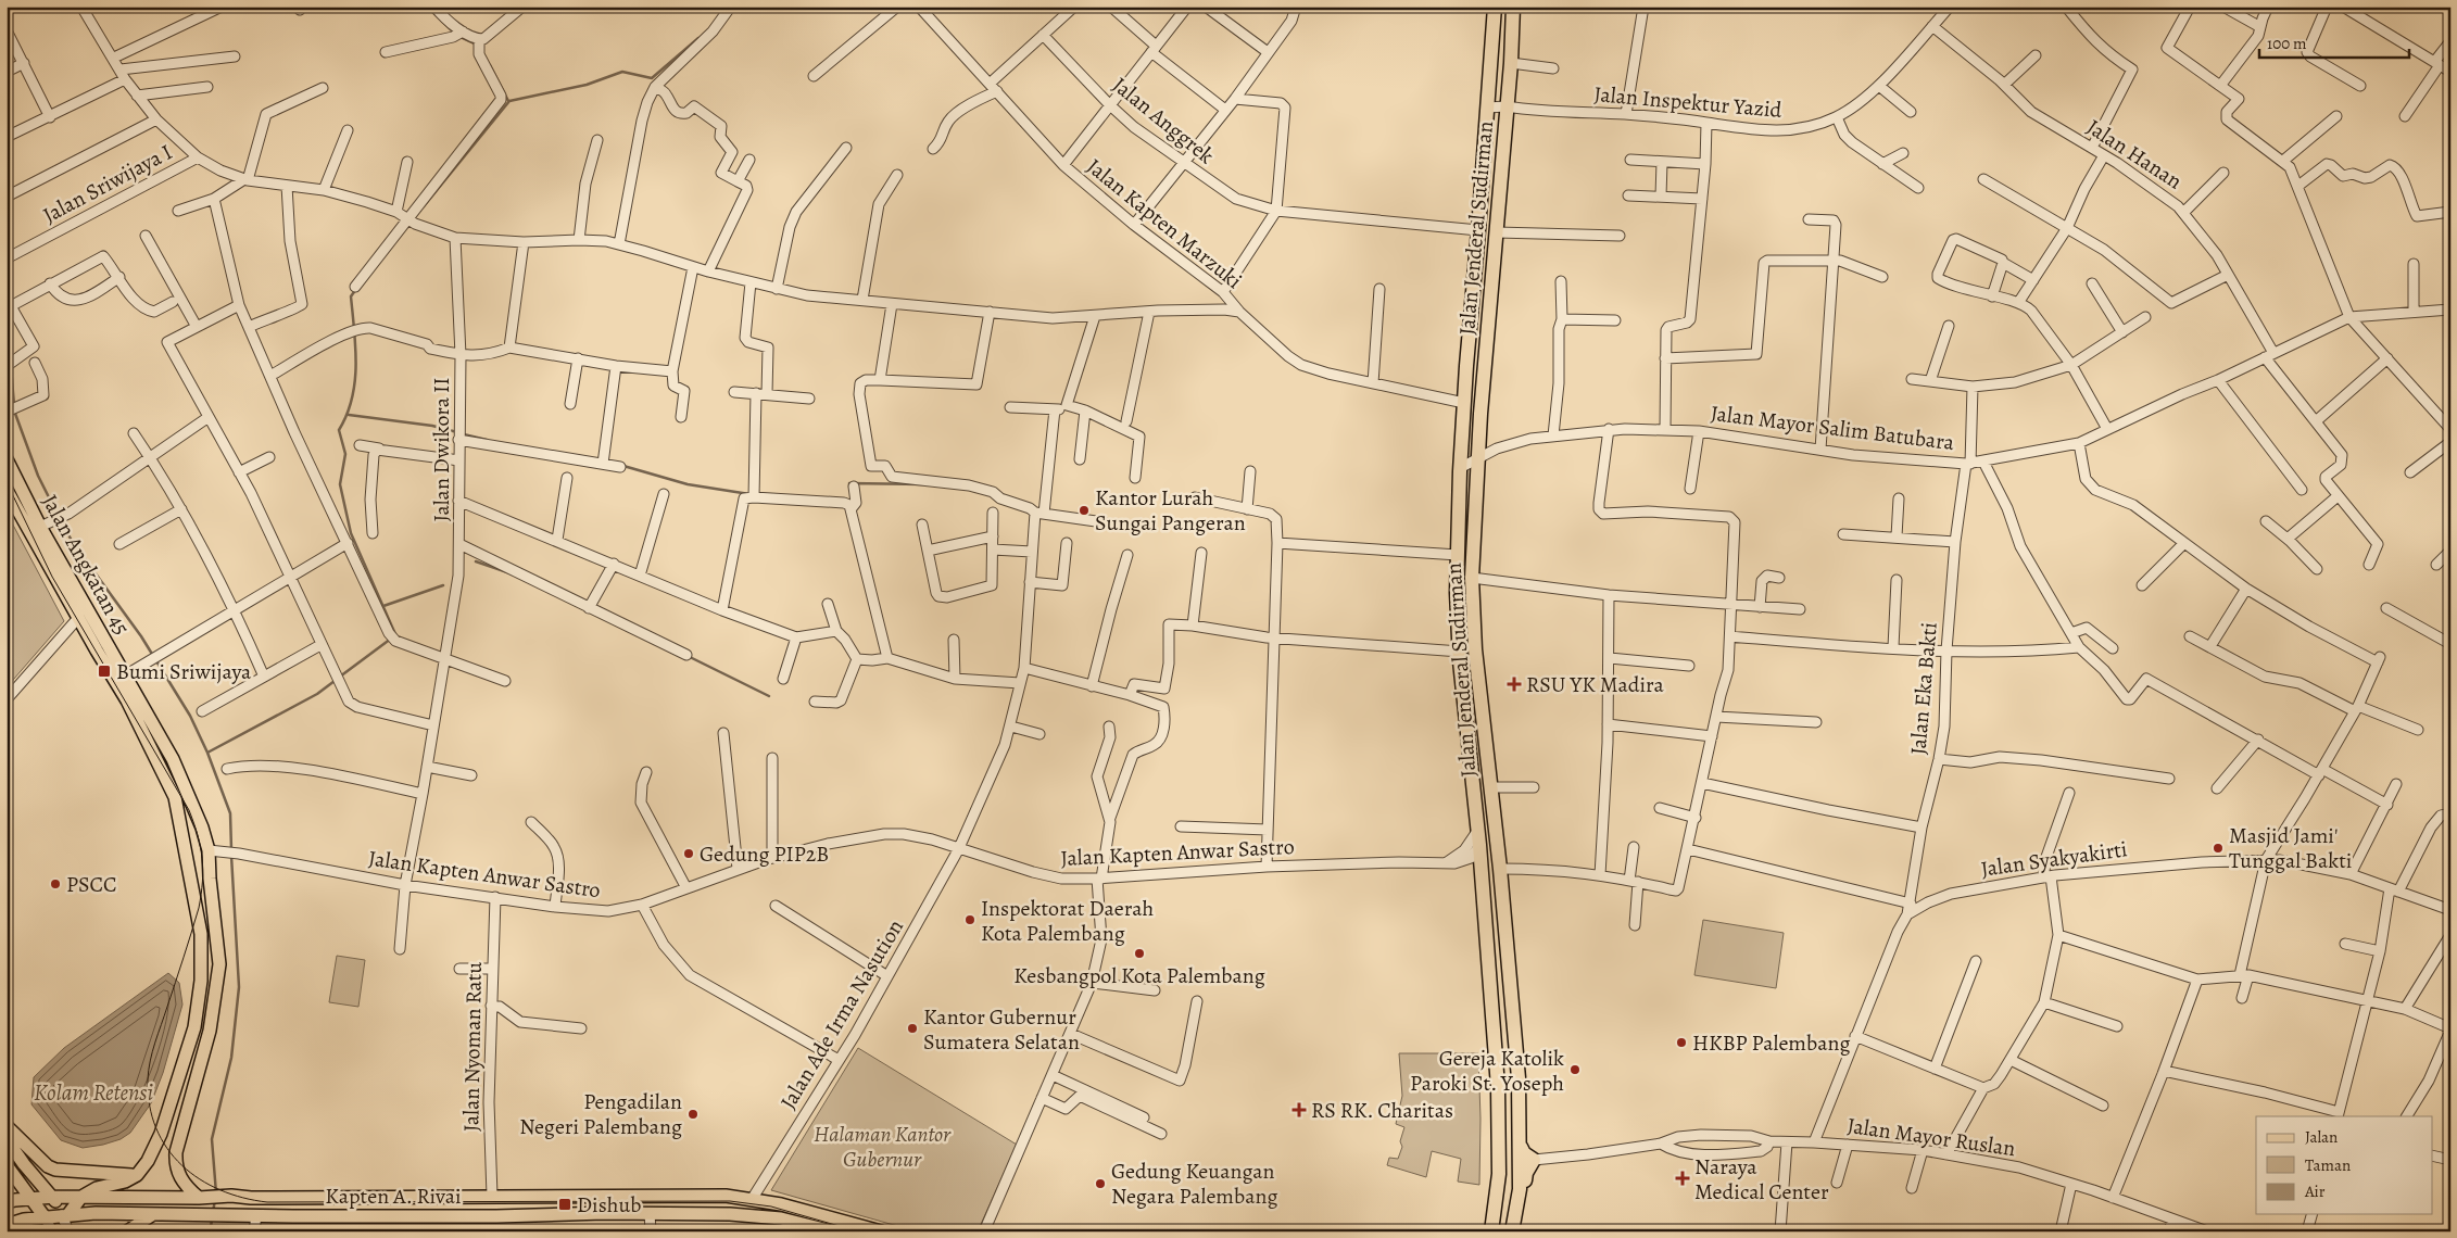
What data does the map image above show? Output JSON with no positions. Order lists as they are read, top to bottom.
{
  "streets": {
    "highway": ["Jalan Jenderal Sudirman"],
    "main road": ["Jalan Angkatan 45", "Kapten A. Rivai"],
    "street": [
      "Jalan Inspektur Yazid",
      "Jalan Anggrek",
      "Jalan Hanan",
      "Jalan Sriwijaya I",
      "Jalan Kapten Marzuki",
      "Jalan Mayor Salim Batubara",
      "Jalan Dwikora II",
      "Jalan Eka Bakti",
      "Jalan Kapten Anwar Sastro",
      "Jalan Syakyakirti",
      "Jalan Ade Irma Nasution",
      "Jalan Nyoman Ratu",
      "Jalan Mayor Ruslan"
    ]
  },
  "crossings": [
    ["Jalan Inspektur Yazid", "Jalan Hanan"],
    ["Jalan Inspektur Yazid", "Jalan Jenderal Sudirman"],
    ["Jalan Anggrek", "Jalan Jenderal Sudirman"],
    ["Jalan Hanan", "Jalan Mayor Salim Batubara"],
    ["Jalan Kapten Marzuki", "Jalan Jenderal Sudirman"],
    ["Jalan Jenderal Sudirman", "Jalan Mayor Salim Batubara"],
    ["Jalan Jenderal Sudirman", "Jalan Kapten Anwar Sastro"],
    ["Jalan Mayor Salim Batubara", "Jalan Eka Bakti"],
    ["Jalan Angkatan 45", "Jalan Kapten Anwar Sastro"],
    ["Jalan Angkatan 45", "Kapten A. Rivai"],
    ["Jalan Eka Bakti", "Jalan Syakyakirti"],
    ["Jalan Kapten Anwar Sastro", "Jalan Ade Irma Nasution"],
    ["Jalan Kapten Anwar Sastro", "Jalan Nyoman Ratu"],
    ["Jalan Ade Irma Nasution", "Kapten A. Rivai"],
    ["Jalan Nyoman Ratu", "Kapten A. Rivai"]
  ],
  "water": ["Kolam Retensi"],
  "parks": ["Halaman Kantor Gubernur"],
  "places": {
    "other": [
      "Kantor Lurah Sungai Pangeran",
      "Masjid Jami' Tunggal Bakti",
      "Gedung PIP2B",
      "PSCC",
      "Inspektorat Daerah Kota Palembang",
      "Kesbangpol Kota Palembang",
      "Kantor Gubernur Sumatera Selatan",
      "HKBP Palembang",
      "Gereja Katolik Paroki St. Yoseph",
      "Pengadilan Negeri Palembang",
      "Gedung Keuangan Negara Palembang"
    ],
    "transit": ["Bumi Sriwijaya", "Dishub"],
    "health": ["RSU YK Madira", "RS RK. Charitas", "Naraya Medical Center"]
  },
  "legend": ["Jalan", "Taman", "Air"],
  "scale_bar": "100 m"
}
